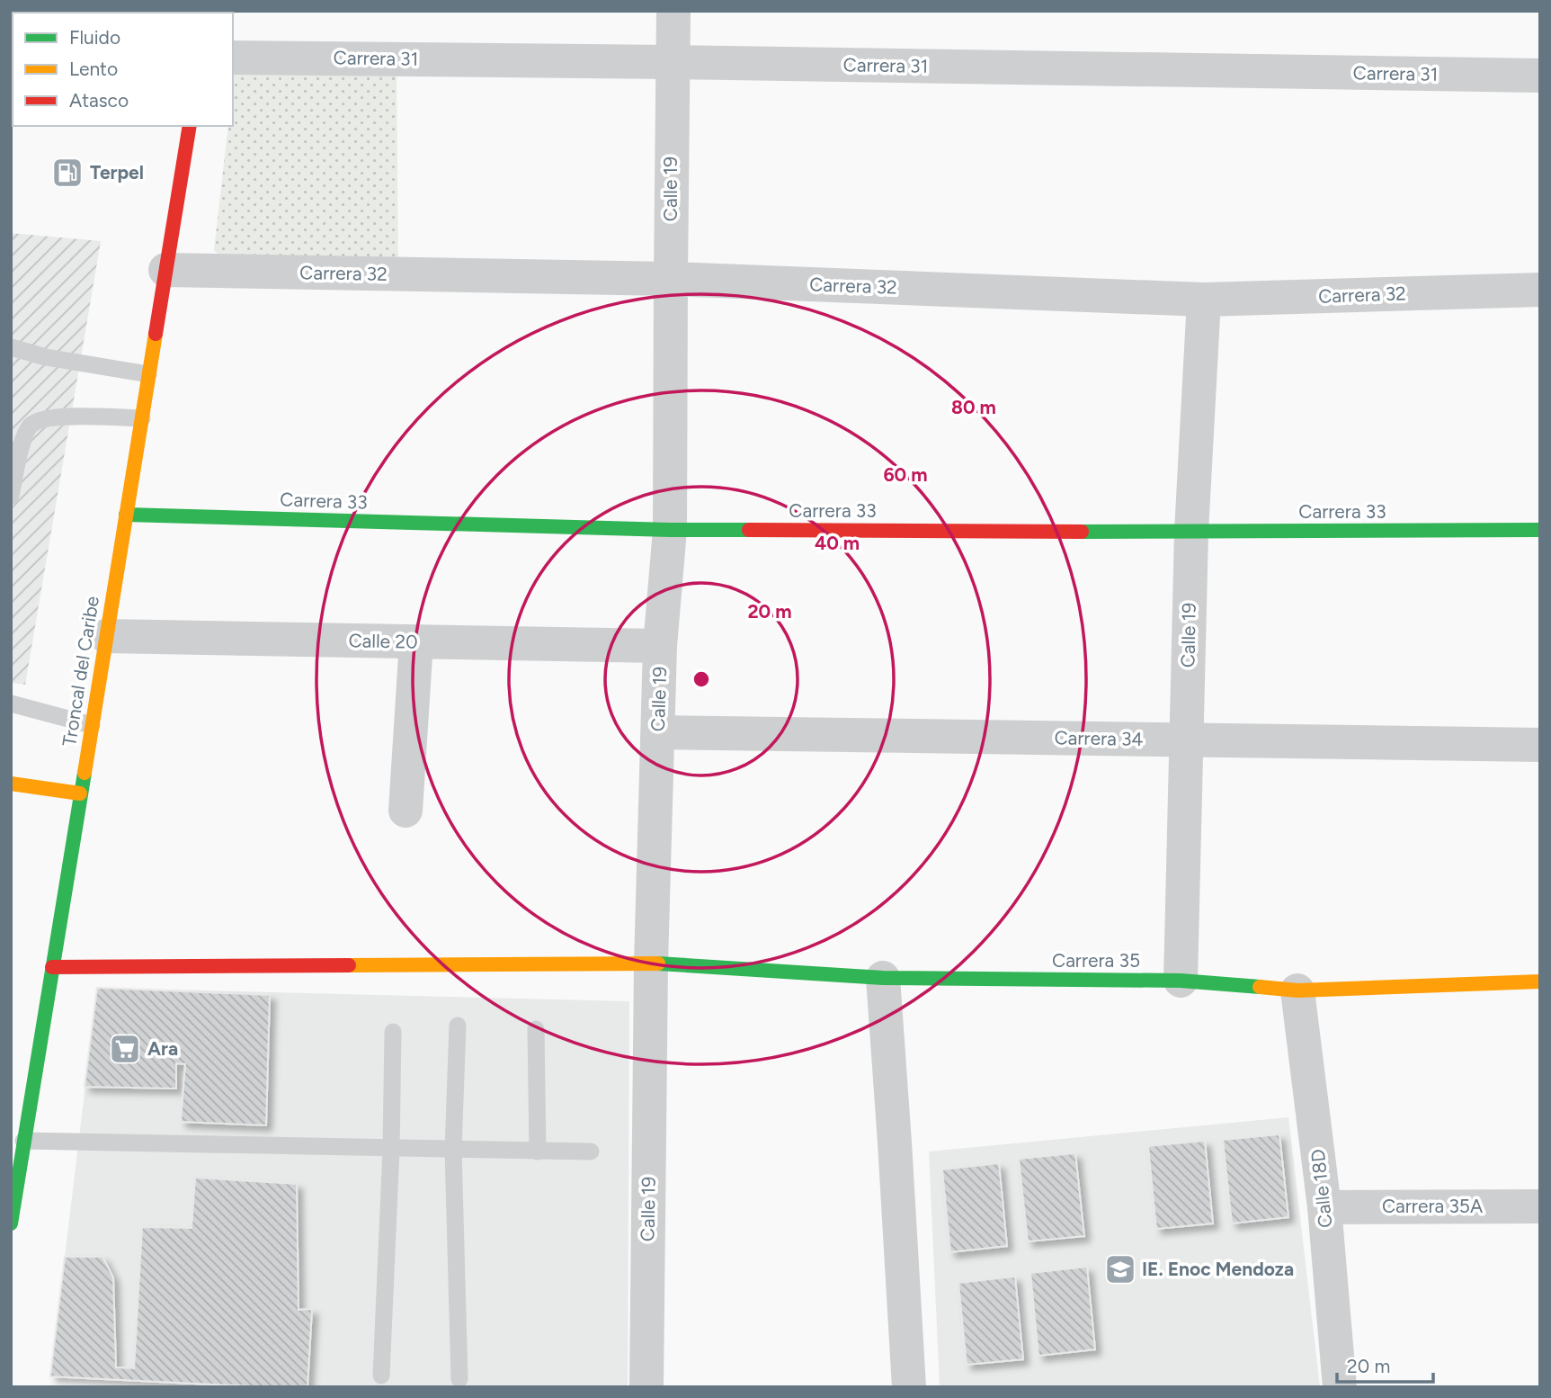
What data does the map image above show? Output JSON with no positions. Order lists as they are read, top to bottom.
{
  "streets": {
    "street": [
      "Carrera 31",
      "Calle 19",
      "Carrera 32",
      "Carrera 33",
      "Calle 20",
      "Troncal del Caribe",
      "Carrera 34",
      "Carrera 35",
      "Calle 18D",
      "Carrera 35A"
    ]
  },
  "crossings": [
    ["Carrera 31", "Calle 19"],
    ["Calle 19", "Carrera 32"],
    ["Calle 19", "Carrera 33"],
    ["Calle 19", "Calle 20"],
    ["Calle 19", "Carrera 34"],
    ["Calle 19", "Carrera 35"],
    ["Carrera 32", "Troncal del Caribe"],
    ["Carrera 33", "Troncal del Caribe"],
    ["Calle 20", "Troncal del Caribe"],
    ["Troncal del Caribe", "Carrera 35"],
    ["Carrera 35", "Calle 18D"],
    ["Calle 18D", "Carrera 35A"]
  ],
  "places": {
    "fuel station": ["Terpel"],
    "supermarket": ["Ara"],
    "school or university": ["IE. Enoc Mendoza"]
  },
  "legend": ["Fluido", "Lento", "Atasco"],
  "scale_bar": "20 m",
  "rings": [
    "80 m",
    "60 m",
    "40 m",
    "20 m"
  ]
}
